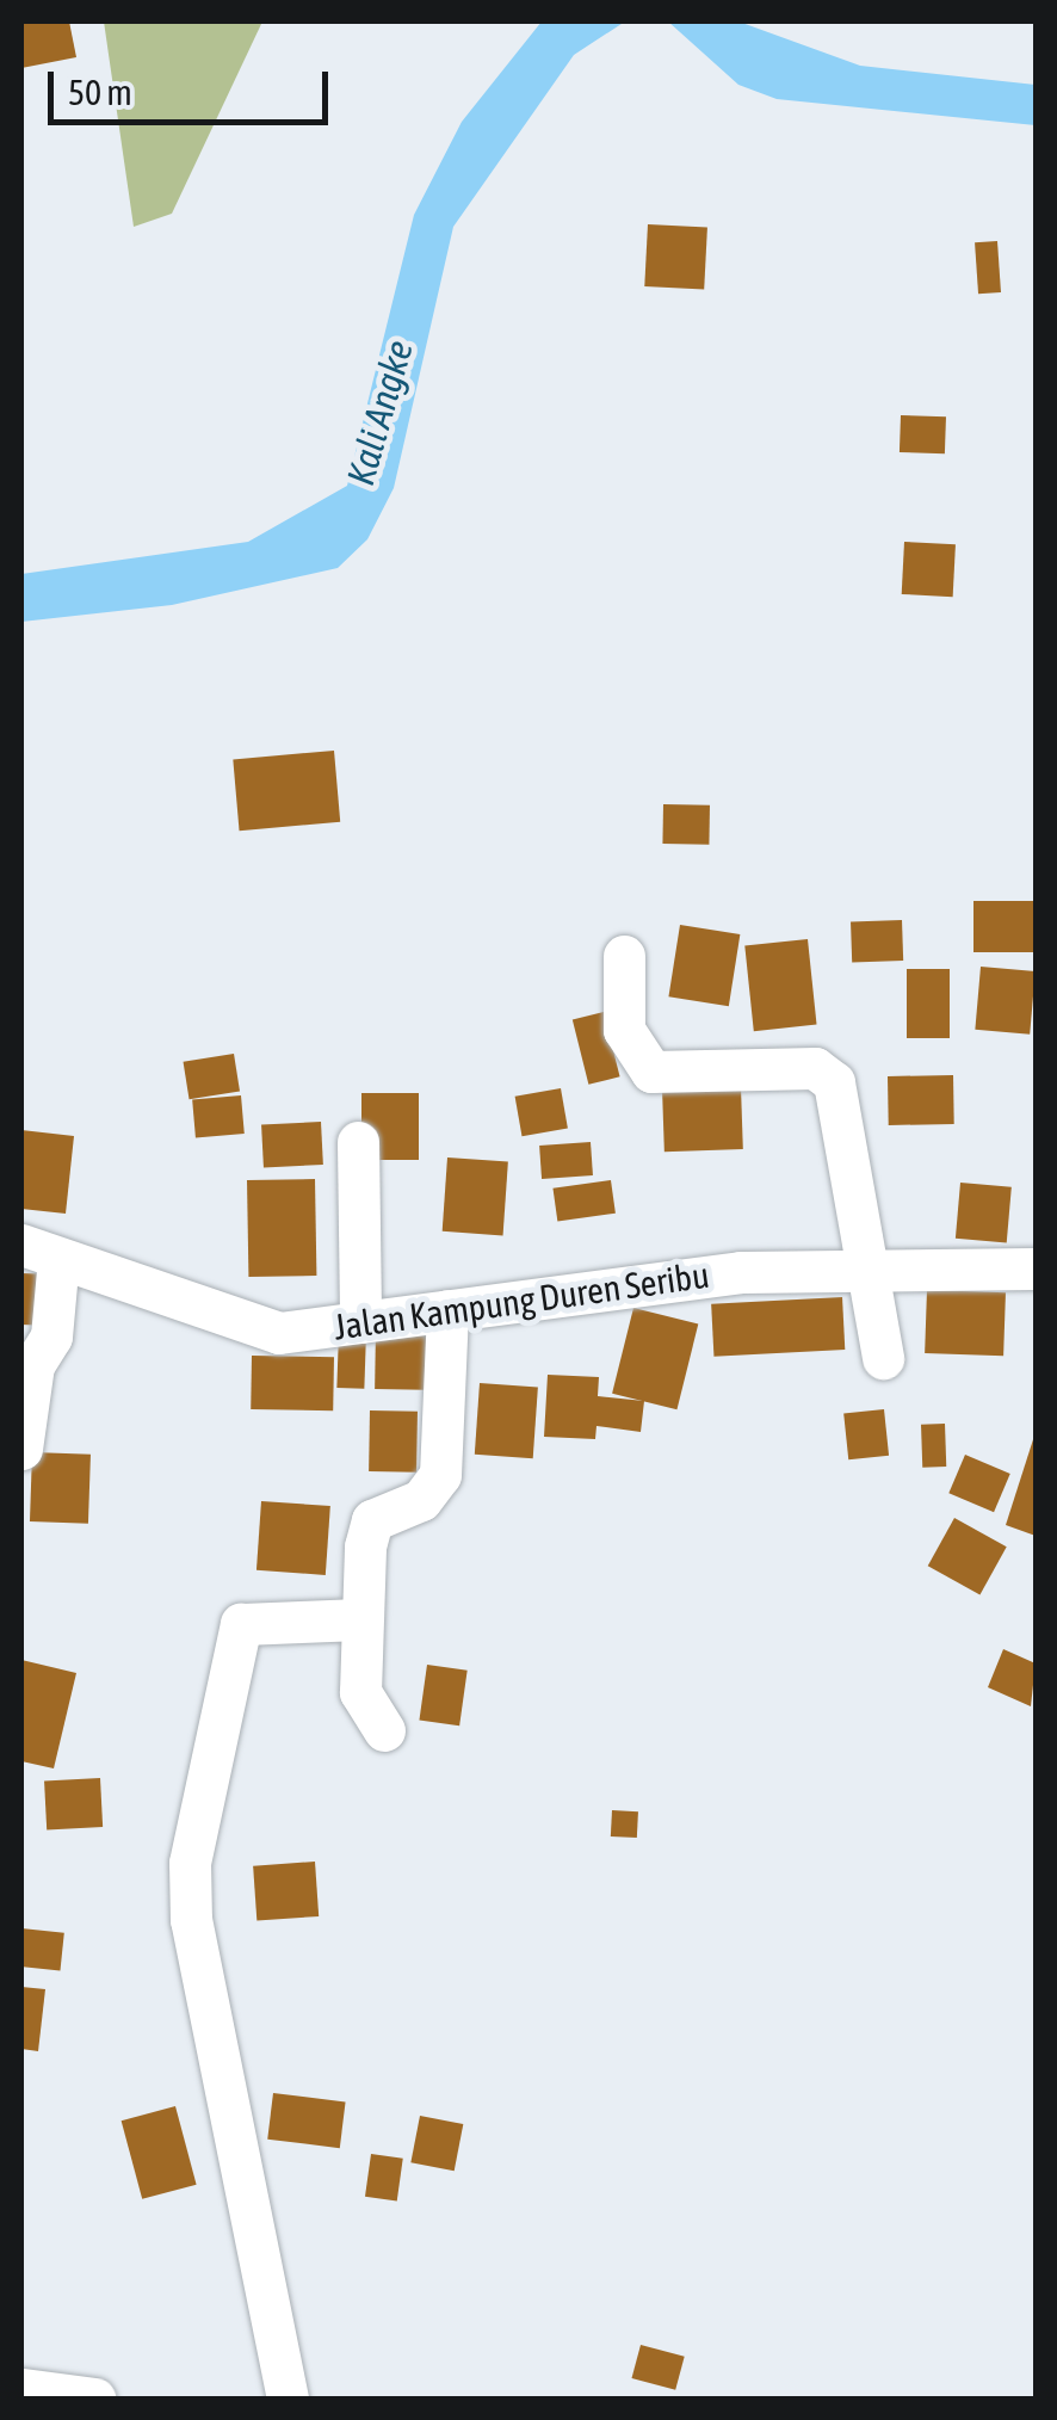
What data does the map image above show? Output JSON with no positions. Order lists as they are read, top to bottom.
{
  "streets": {
    "street": ["Jalan Kampung Duren Seribu"]
  },
  "water": ["Kali Angke"],
  "scale_bar": "50 m"
}
